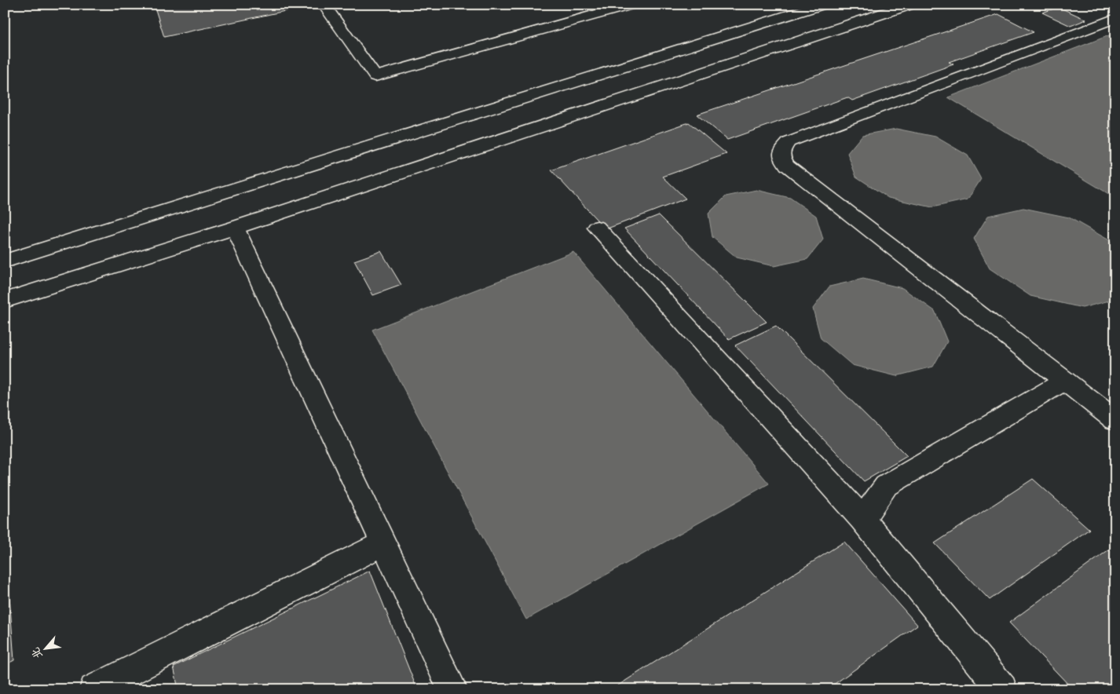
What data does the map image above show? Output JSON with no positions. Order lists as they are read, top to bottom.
{
  "north": "bottom left"
}
